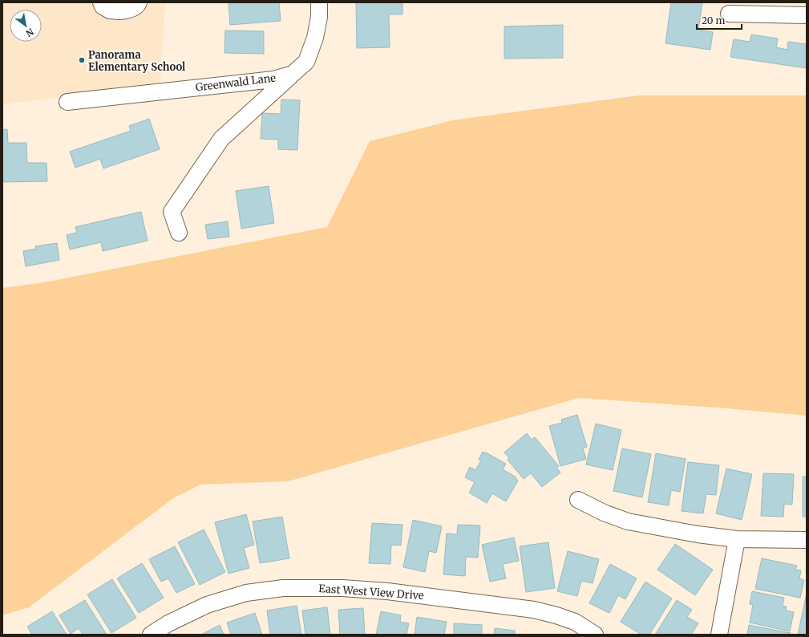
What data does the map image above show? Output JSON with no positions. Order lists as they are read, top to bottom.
{
  "streets": {
    "street": ["Greenwald Lane", "East West View Drive"]
  },
  "places": ["Panorama Elementary School"],
  "scale_bar": "20 m",
  "north": "bottom right"
}
